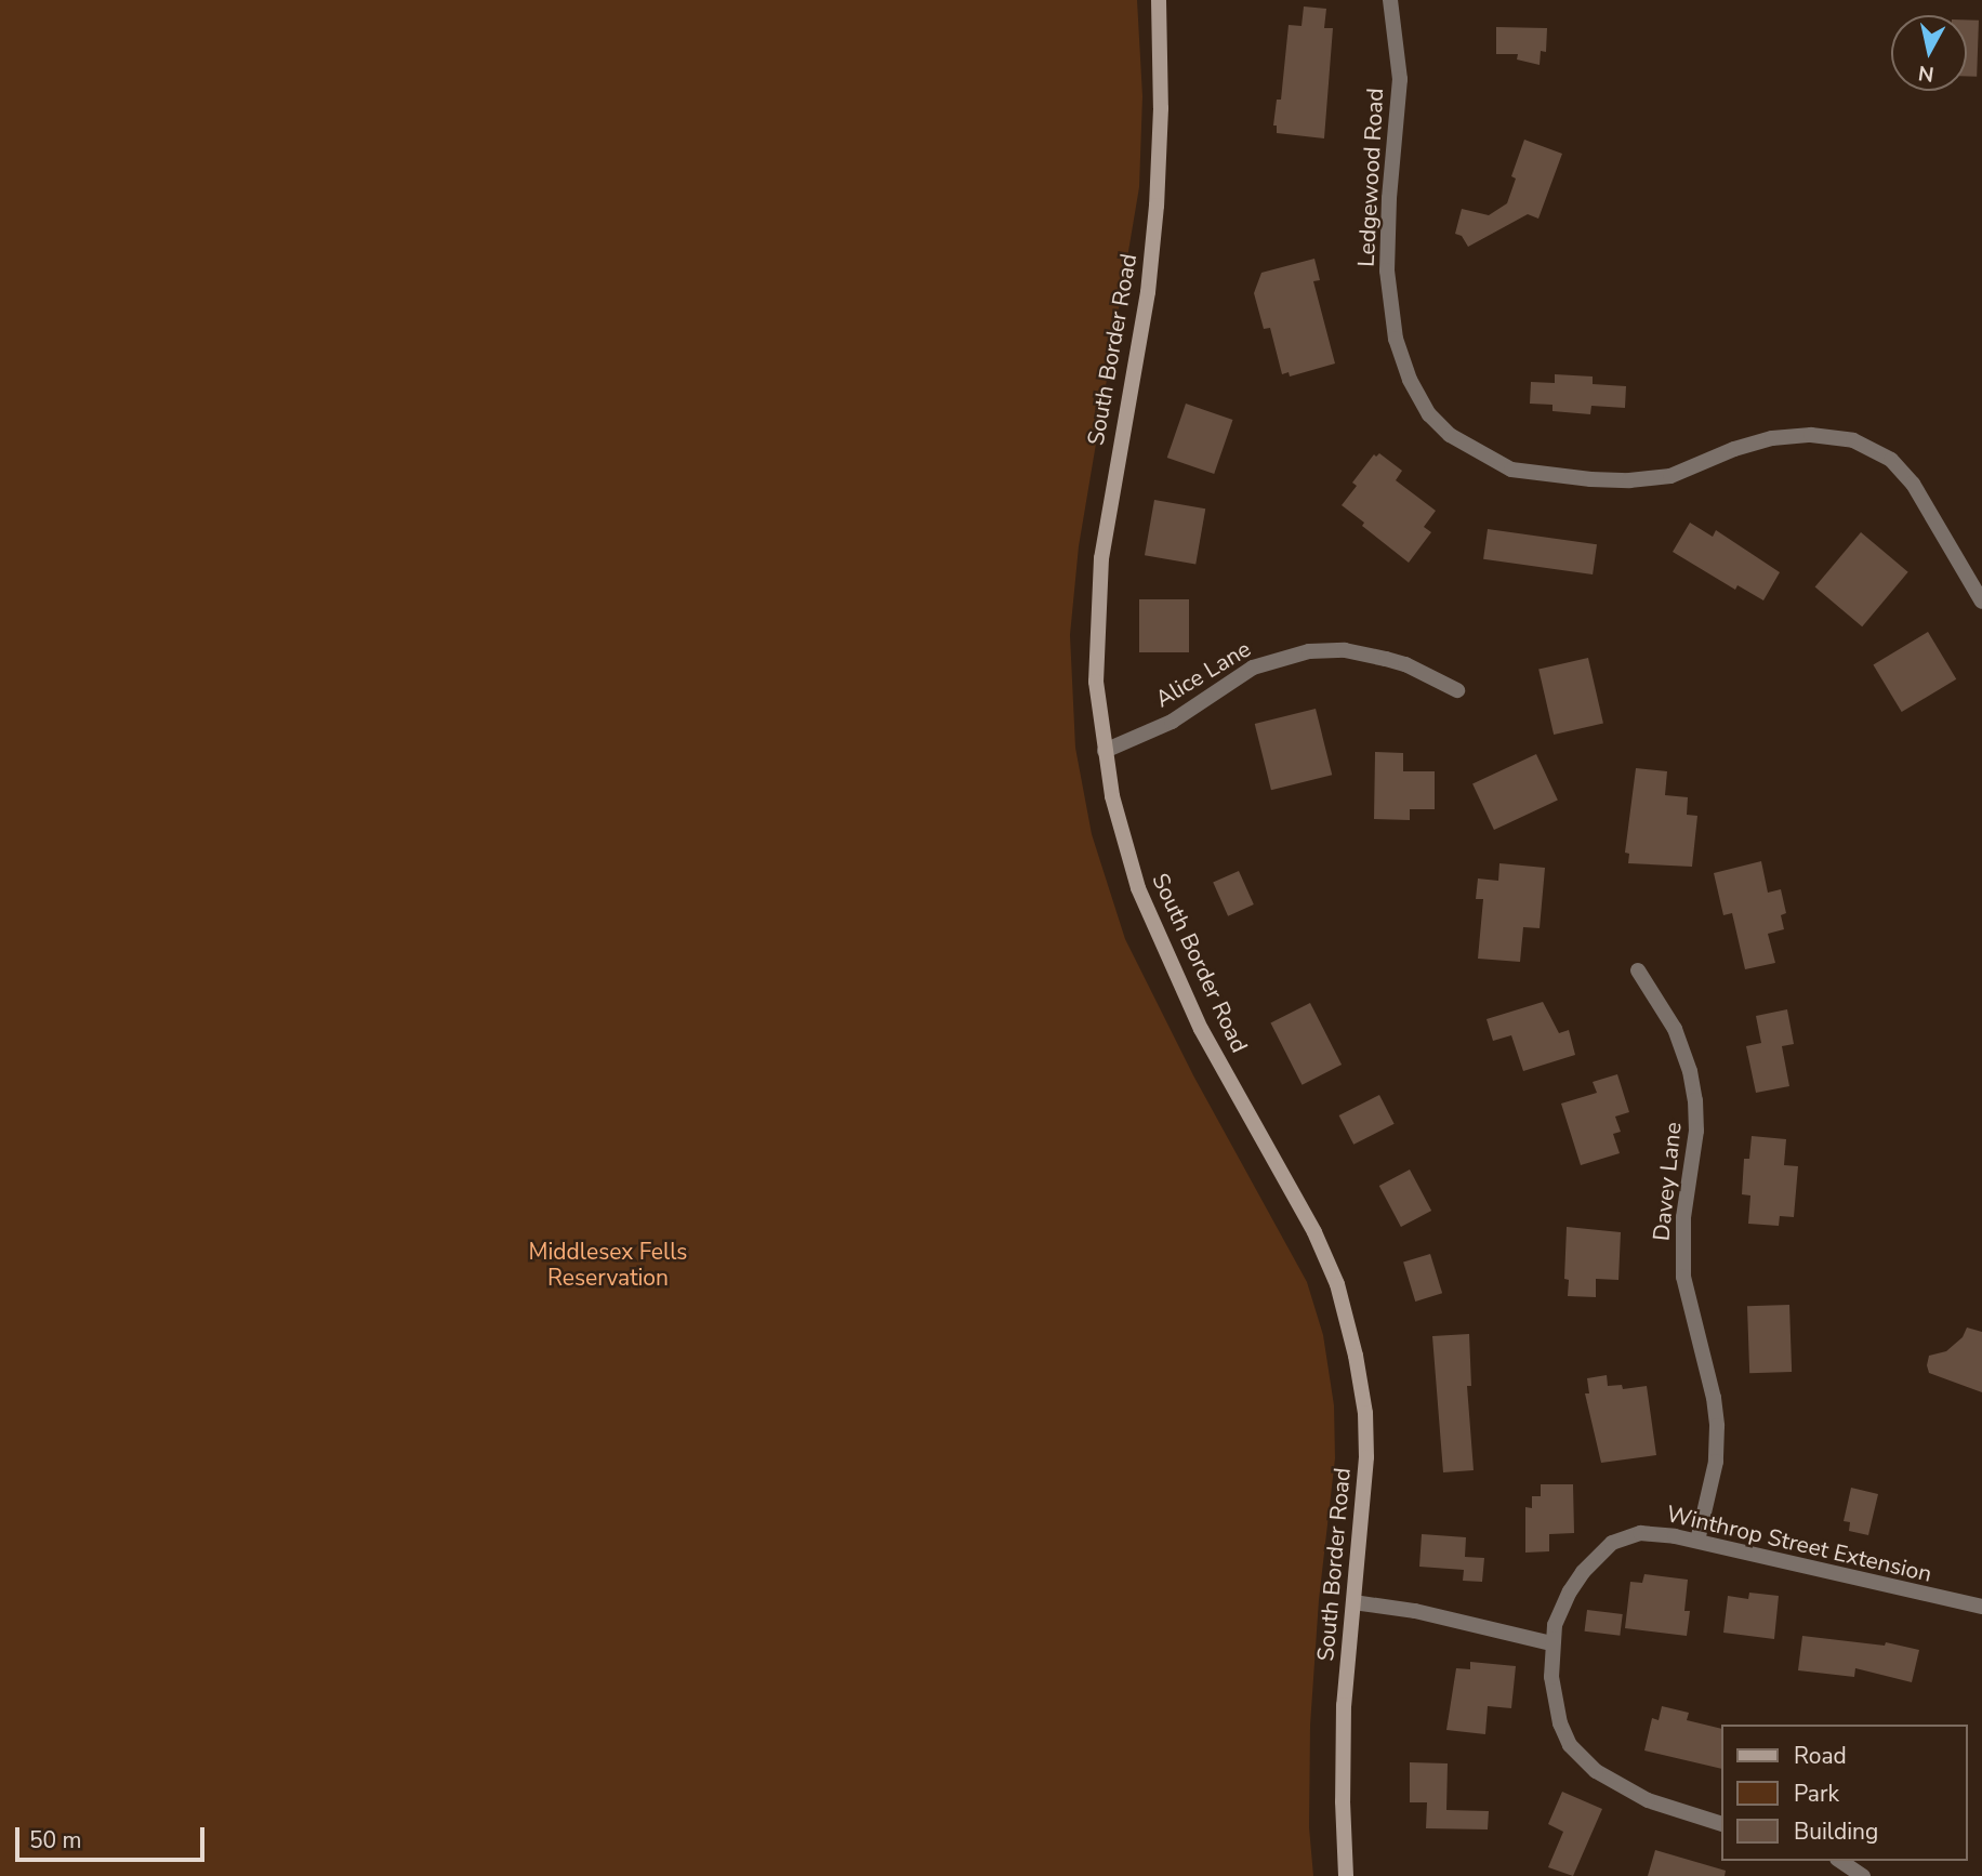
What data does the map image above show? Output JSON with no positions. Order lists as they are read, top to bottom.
{
  "streets": {
    "main road": ["South Border Road"],
    "street": [
      "Ledgewood Road",
      "Alice Lane",
      "Davey Lane",
      "Winthrop Street Extension"
    ]
  },
  "crossings": [
    ["South Border Road", "Alice Lane"],
    ["Davey Lane", "Winthrop Street Extension"]
  ],
  "parks": ["Middlesex Fells Reservation"],
  "legend": ["Road", "Park", "Building"],
  "scale_bar": "50 m",
  "north": "bottom"
}
